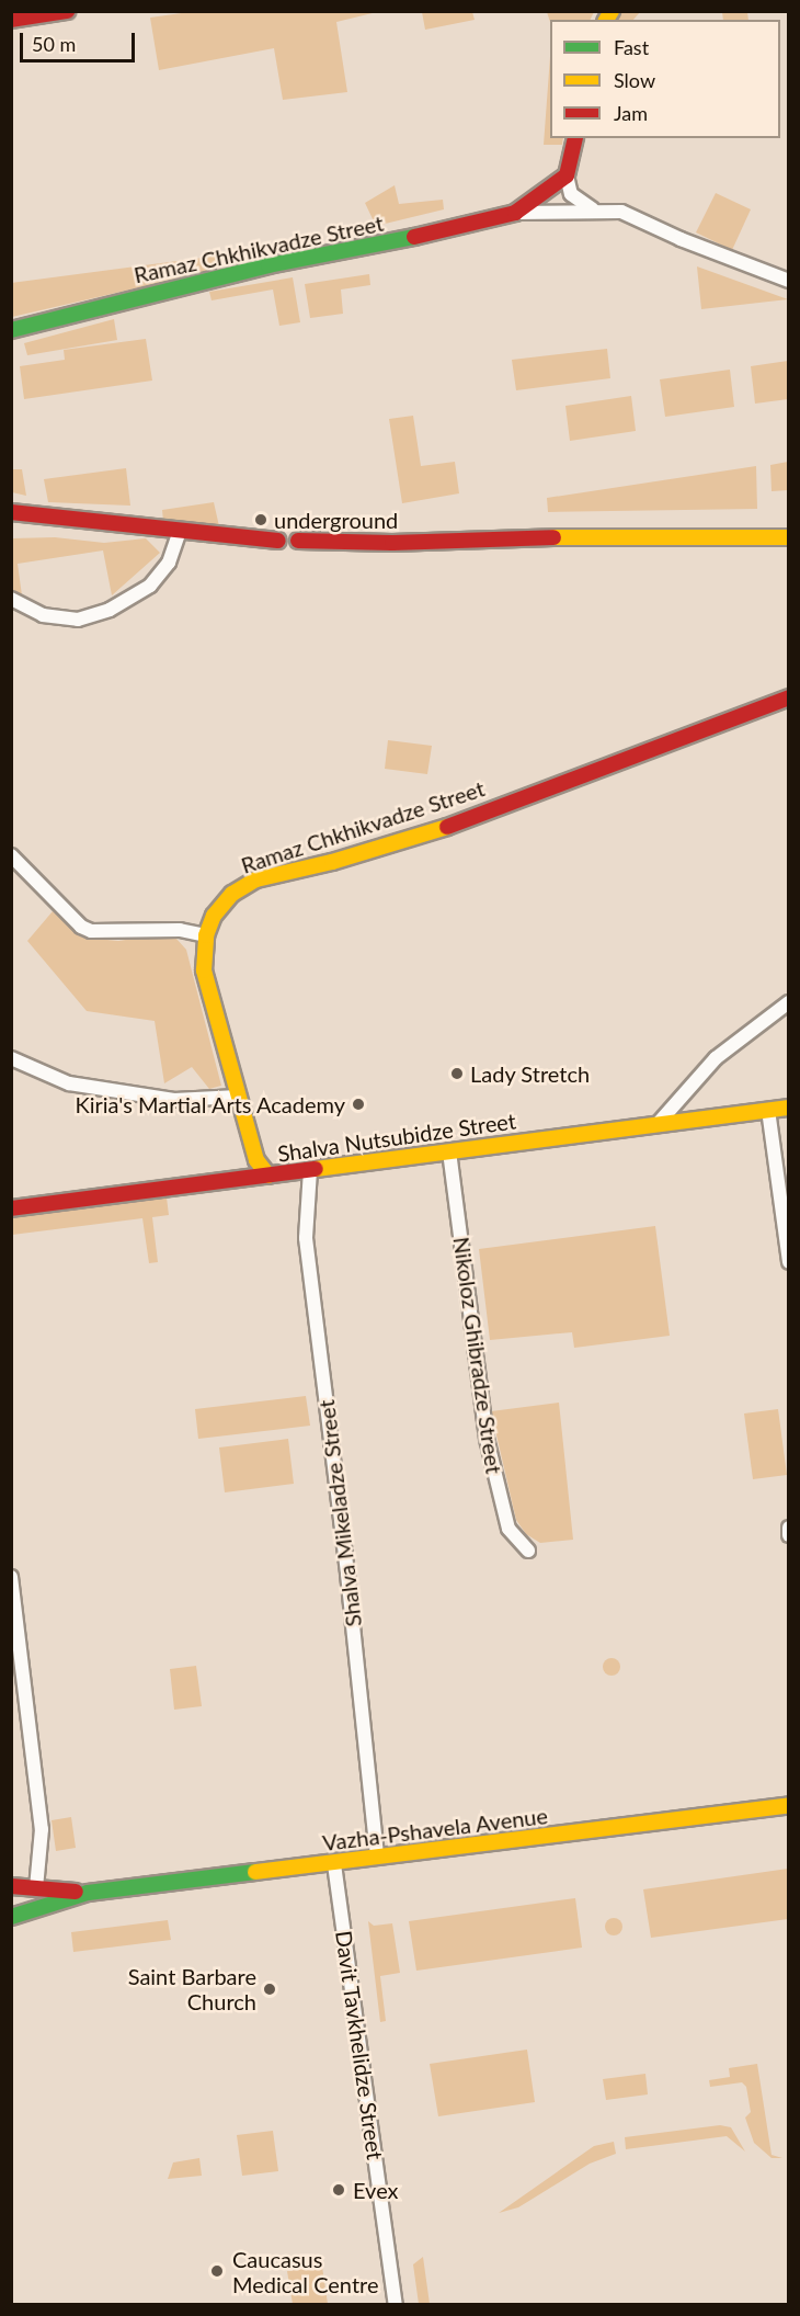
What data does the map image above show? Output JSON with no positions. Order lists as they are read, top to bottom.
{
  "streets": {
    "street": [
      "Ramaz Chkhikvadze Street",
      "Shalva Nutsubidze Street",
      "Nikoloz Ghibradze Street",
      "Shalva Mikeladze Street",
      "Vazha-Pshavela Avenue",
      "Davit Tavkhelidze Street"
    ]
  },
  "crossings": [
    ["Ramaz Chkhikvadze Street", "Shalva Nutsubidze Street"],
    ["Shalva Nutsubidze Street", "Nikoloz Ghibradze Street"],
    ["Shalva Nutsubidze Street", "Shalva Mikeladze Street"],
    ["Shalva Mikeladze Street", "Vazha-Pshavela Avenue"],
    ["Vazha-Pshavela Avenue", "Davit Tavkhelidze Street"]
  ],
  "places": [
    "underground",
    "Lady Stretch",
    "Kiria's Martial Arts Academy",
    "Saint Barbare Church",
    "Evex",
    "Caucasus Medical Centre"
  ],
  "legend": ["Fast", "Slow", "Jam"],
  "scale_bar": "50 m"
}
